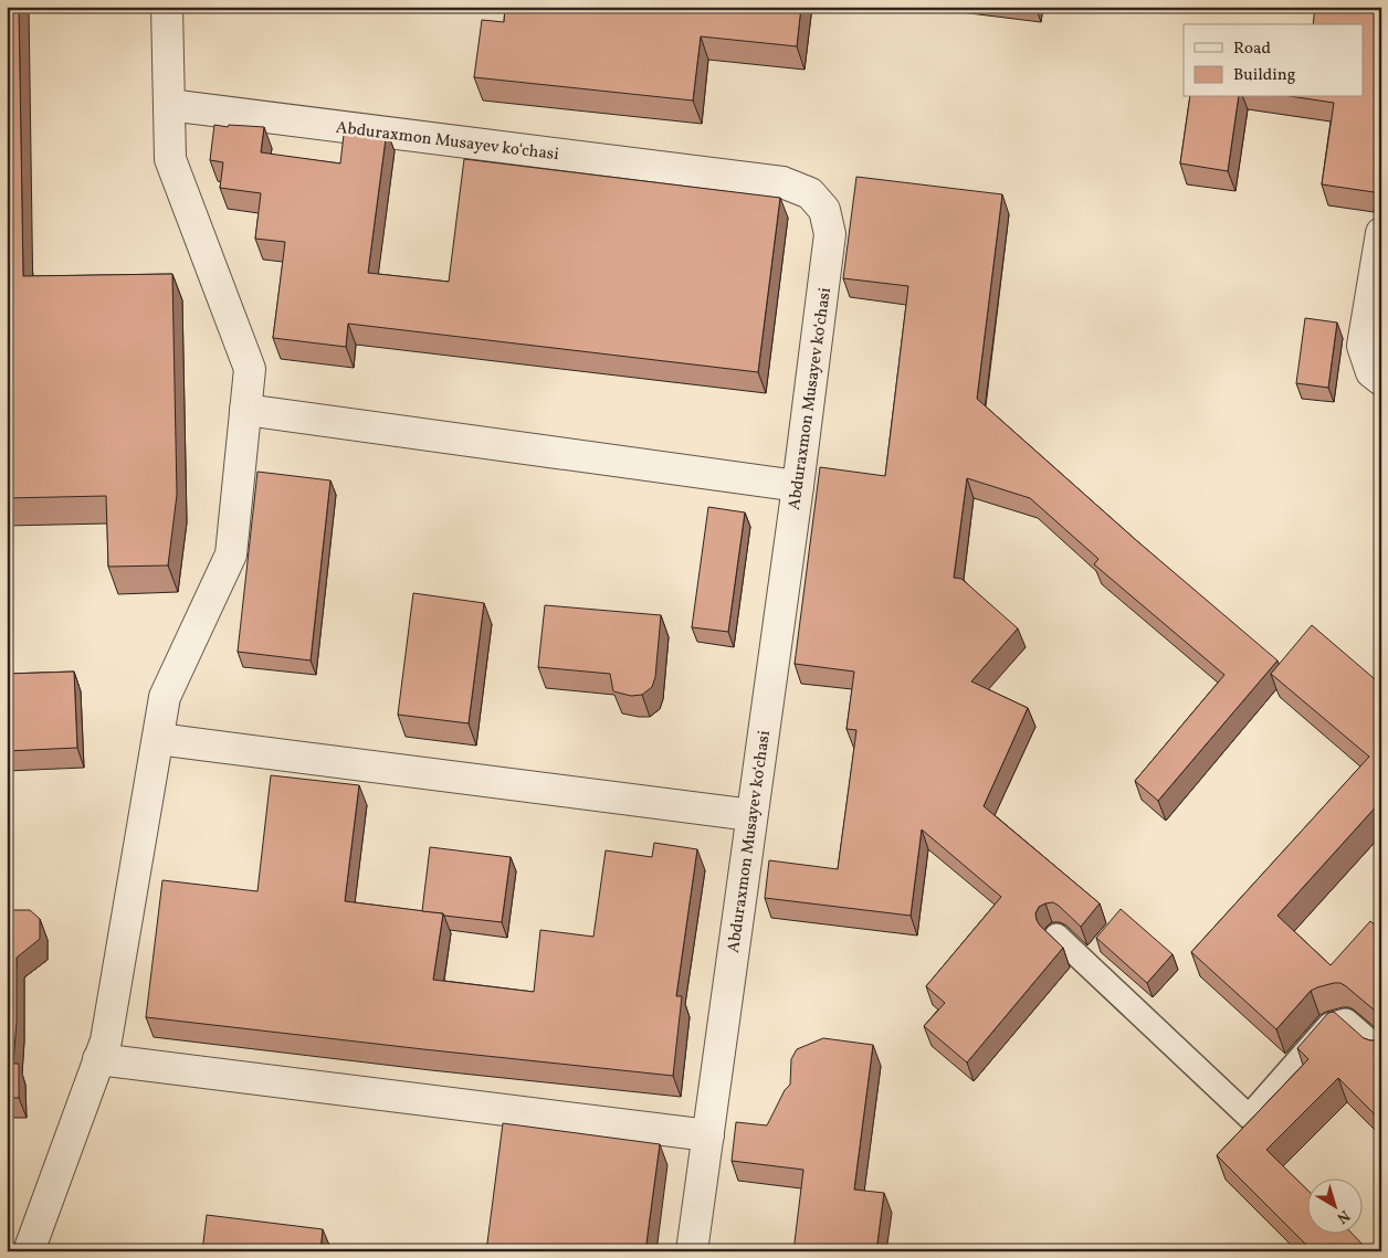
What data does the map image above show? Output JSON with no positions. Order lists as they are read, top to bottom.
{
  "streets": {
    "street": ["Abduraxmon Musayev koʻchasi"]
  },
  "legend": ["Road", "Building"],
  "north": "bottom right"
}
